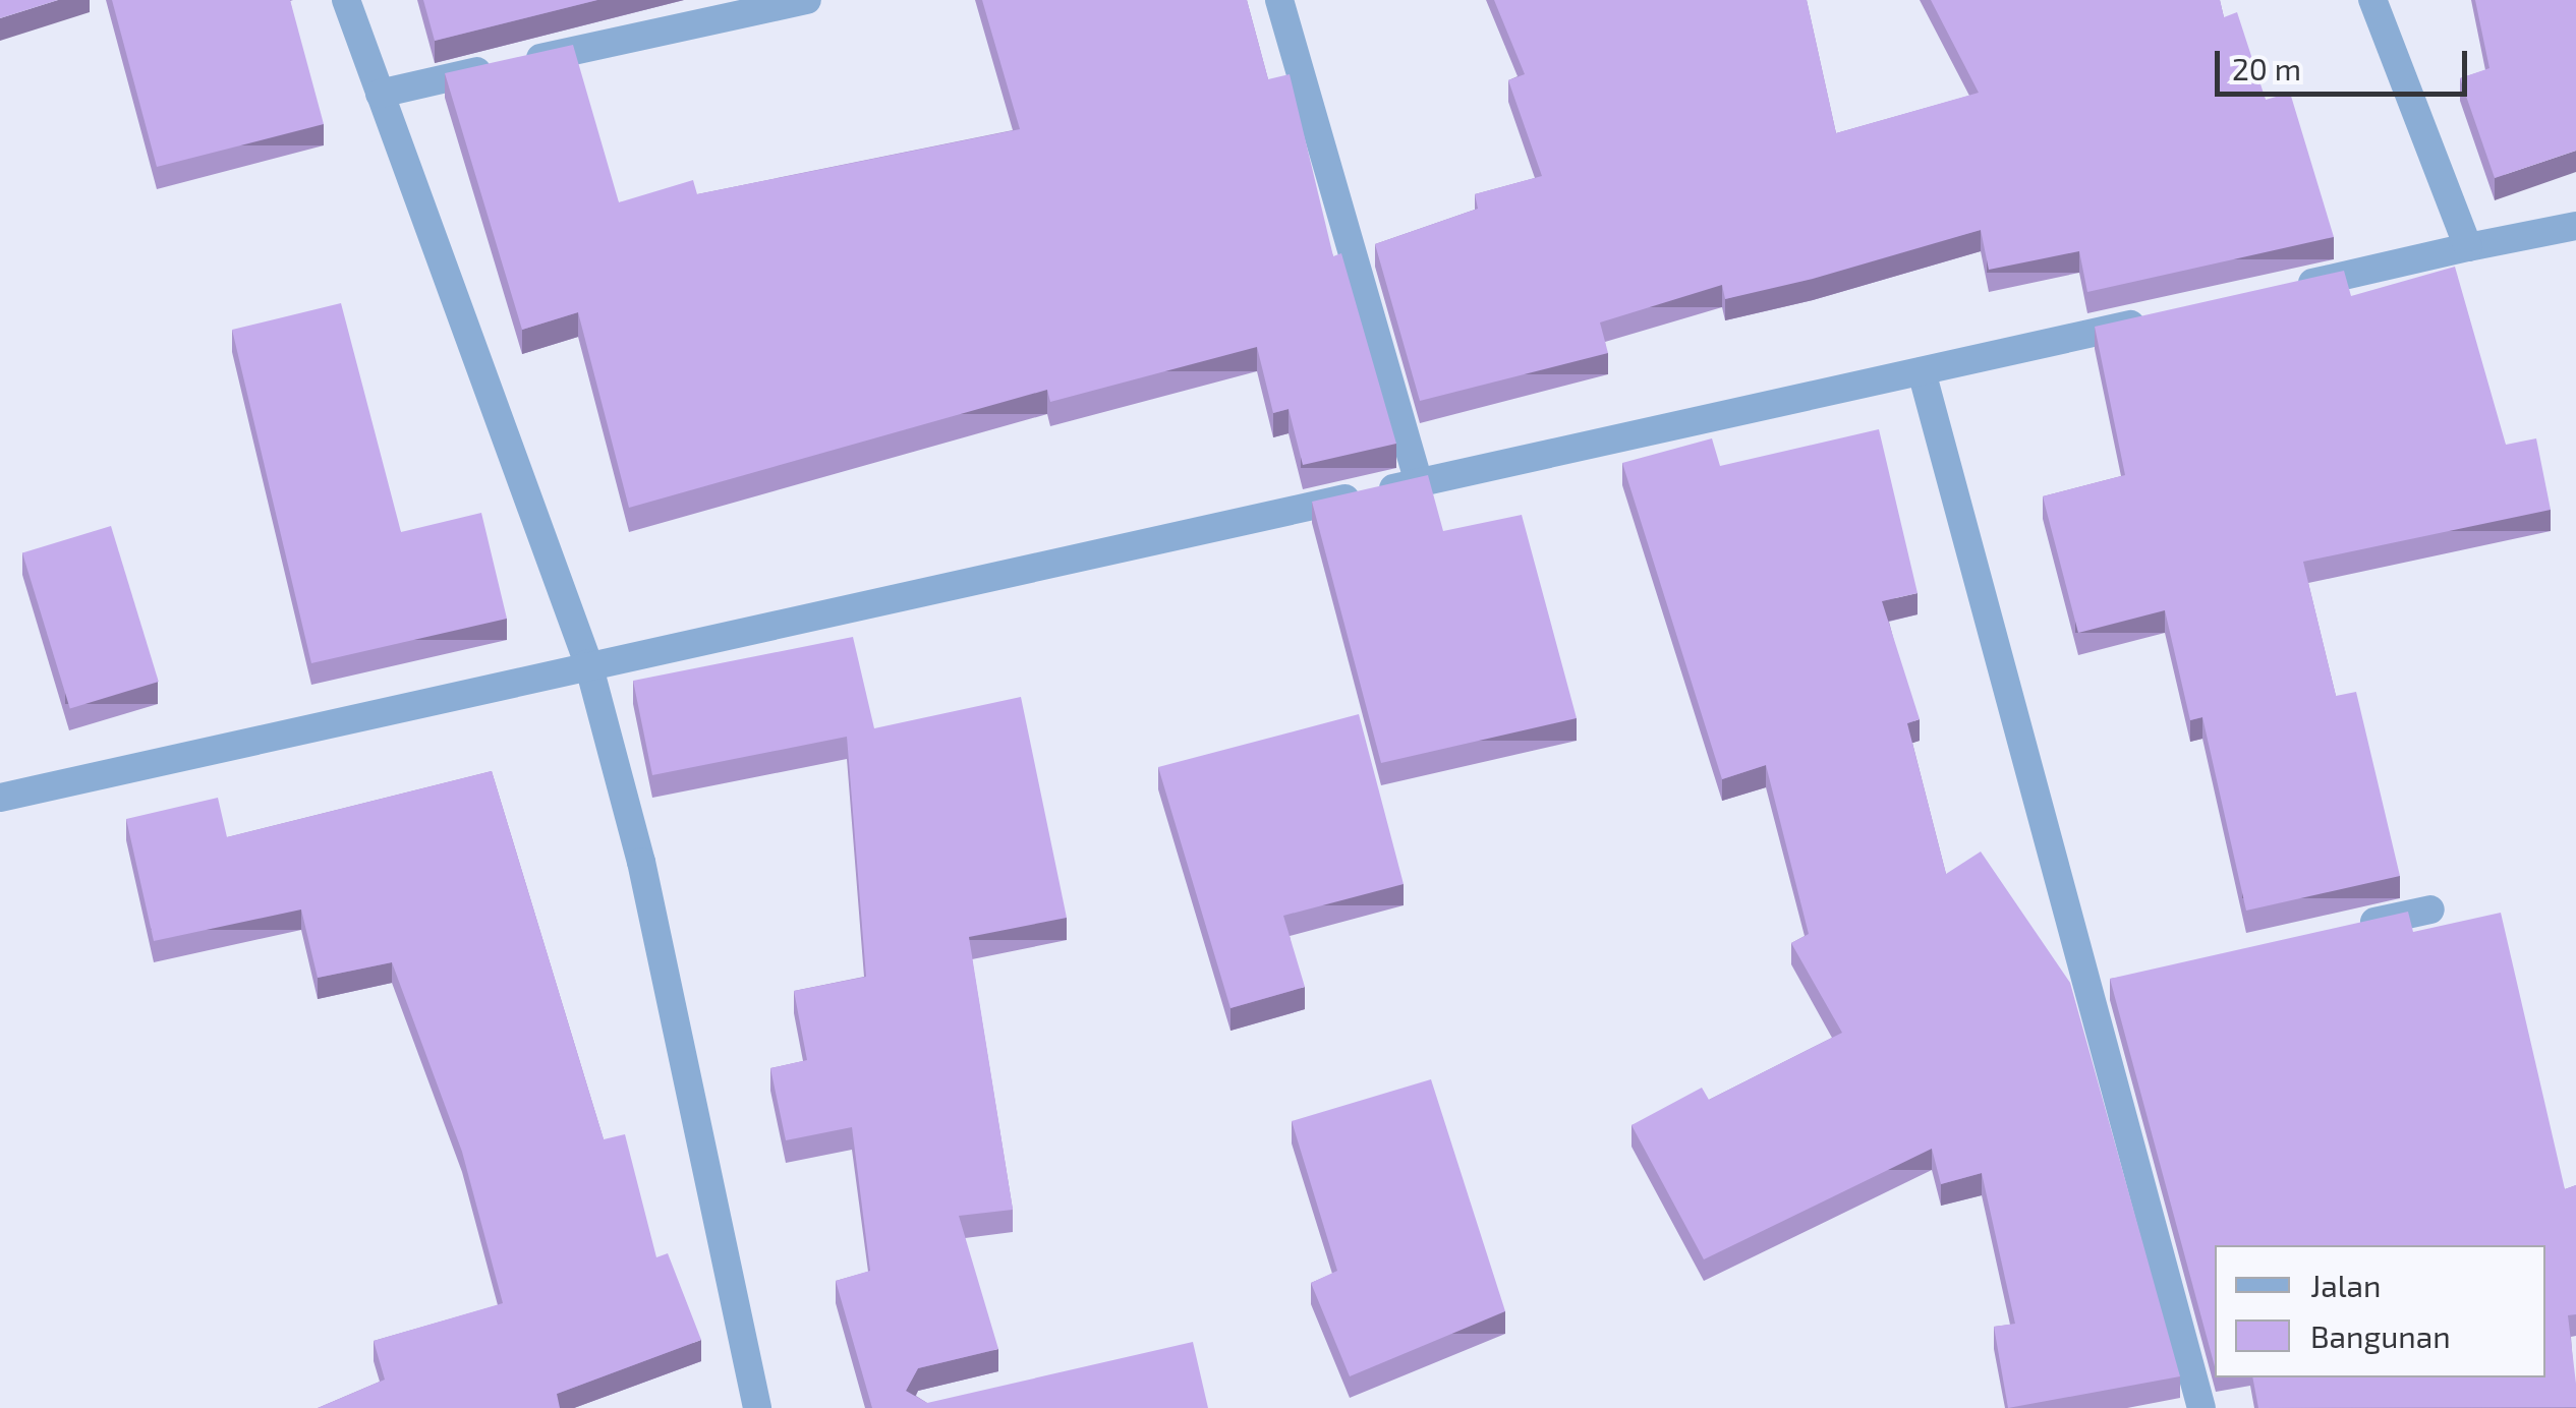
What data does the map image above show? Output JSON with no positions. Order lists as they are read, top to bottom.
{
  "legend": ["Jalan", "Bangunan"],
  "scale_bar": "20 m"
}
